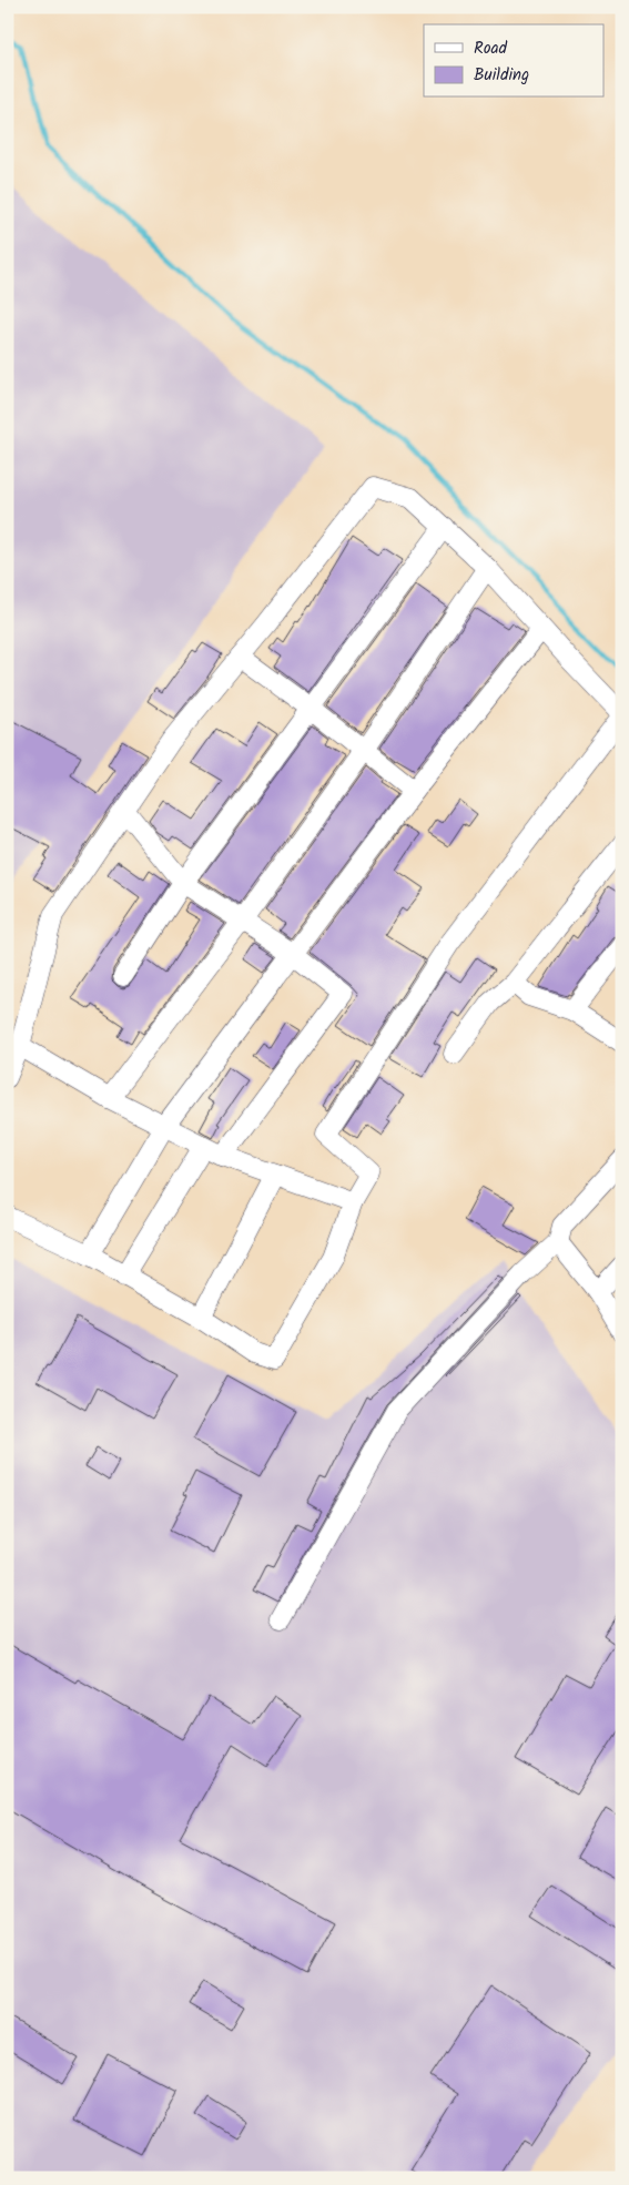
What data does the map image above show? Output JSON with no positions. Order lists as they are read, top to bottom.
{
  "legend": ["Road", "Building"]
}
